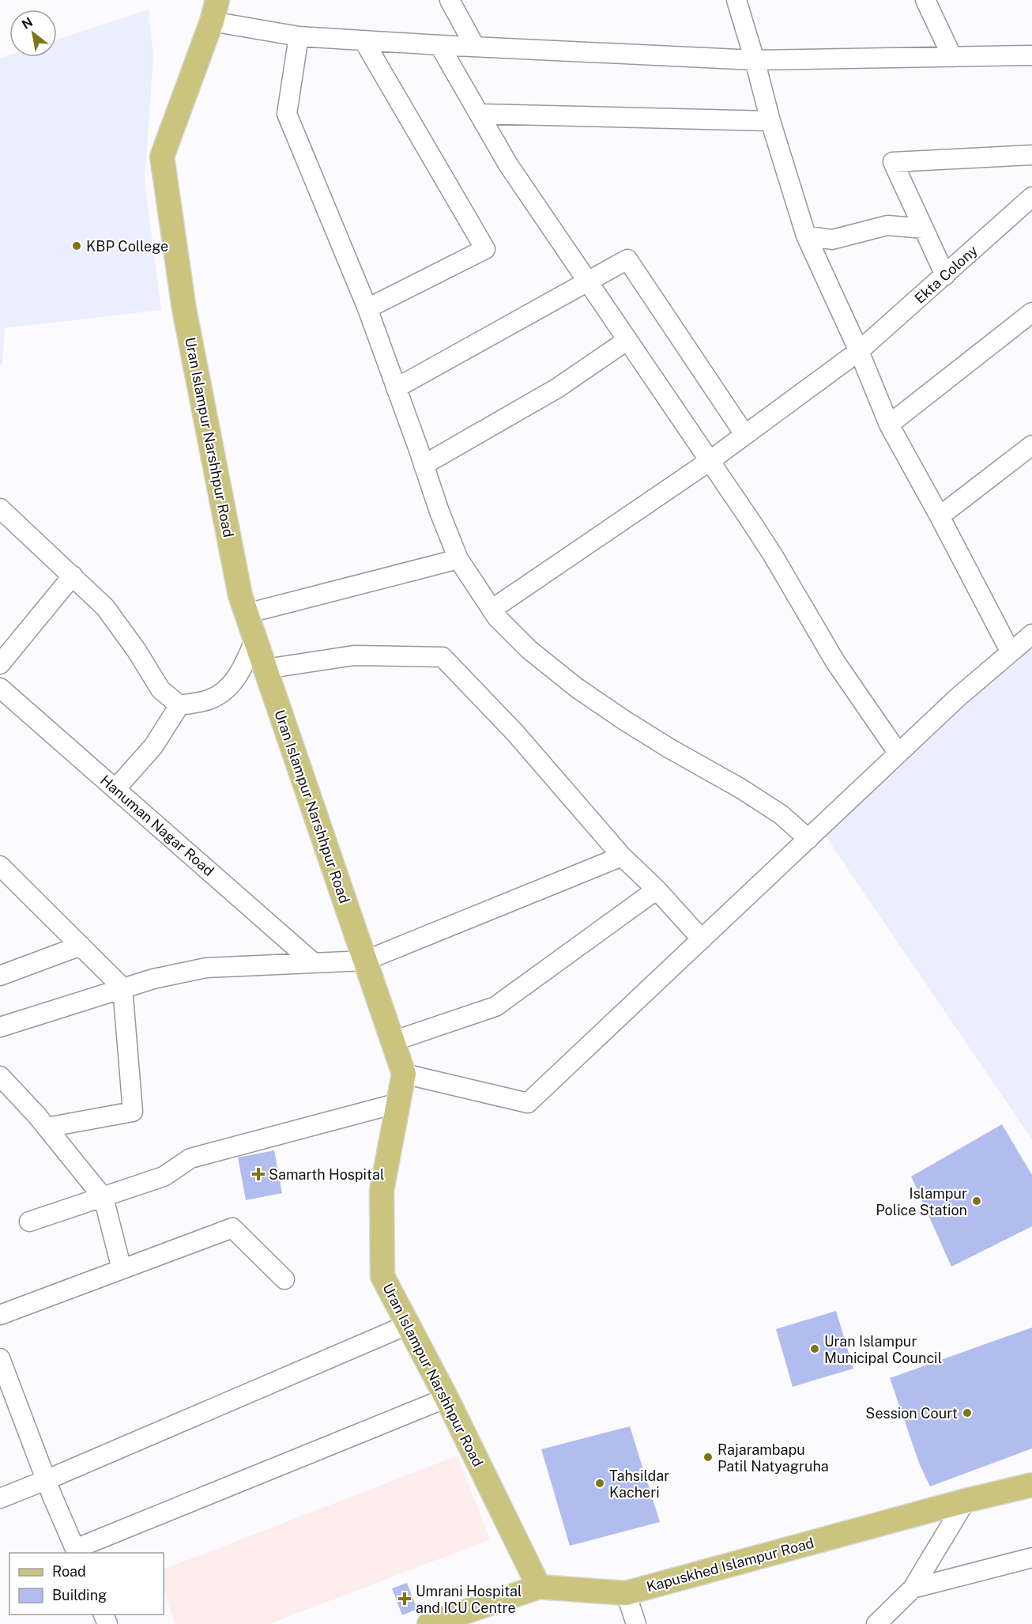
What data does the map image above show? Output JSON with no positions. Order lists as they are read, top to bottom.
{
  "streets": {
    "main road": ["Uran Islampur Narshhpur Road", "Kapuskhed Islampur Road"],
    "street": ["Ekta Colony", "Hanuman Nagar Road"]
  },
  "crossings": [
    ["Uran Islampur Narshhpur Road", "Kapuskhed Islampur Road"]
  ],
  "places": {
    "other": [
      "KBP College",
      "Islampur Police Station",
      "Uran Islampur Municipal Council",
      "Session Court",
      "Rajarambapu Patil Natyagruha",
      "Tahsildar Kacheri"
    ],
    "health": ["Samarth Hospital", "Umrani Hospital and ICU Centre"]
  },
  "legend": ["Road", "Building"],
  "north": "top left"
}
